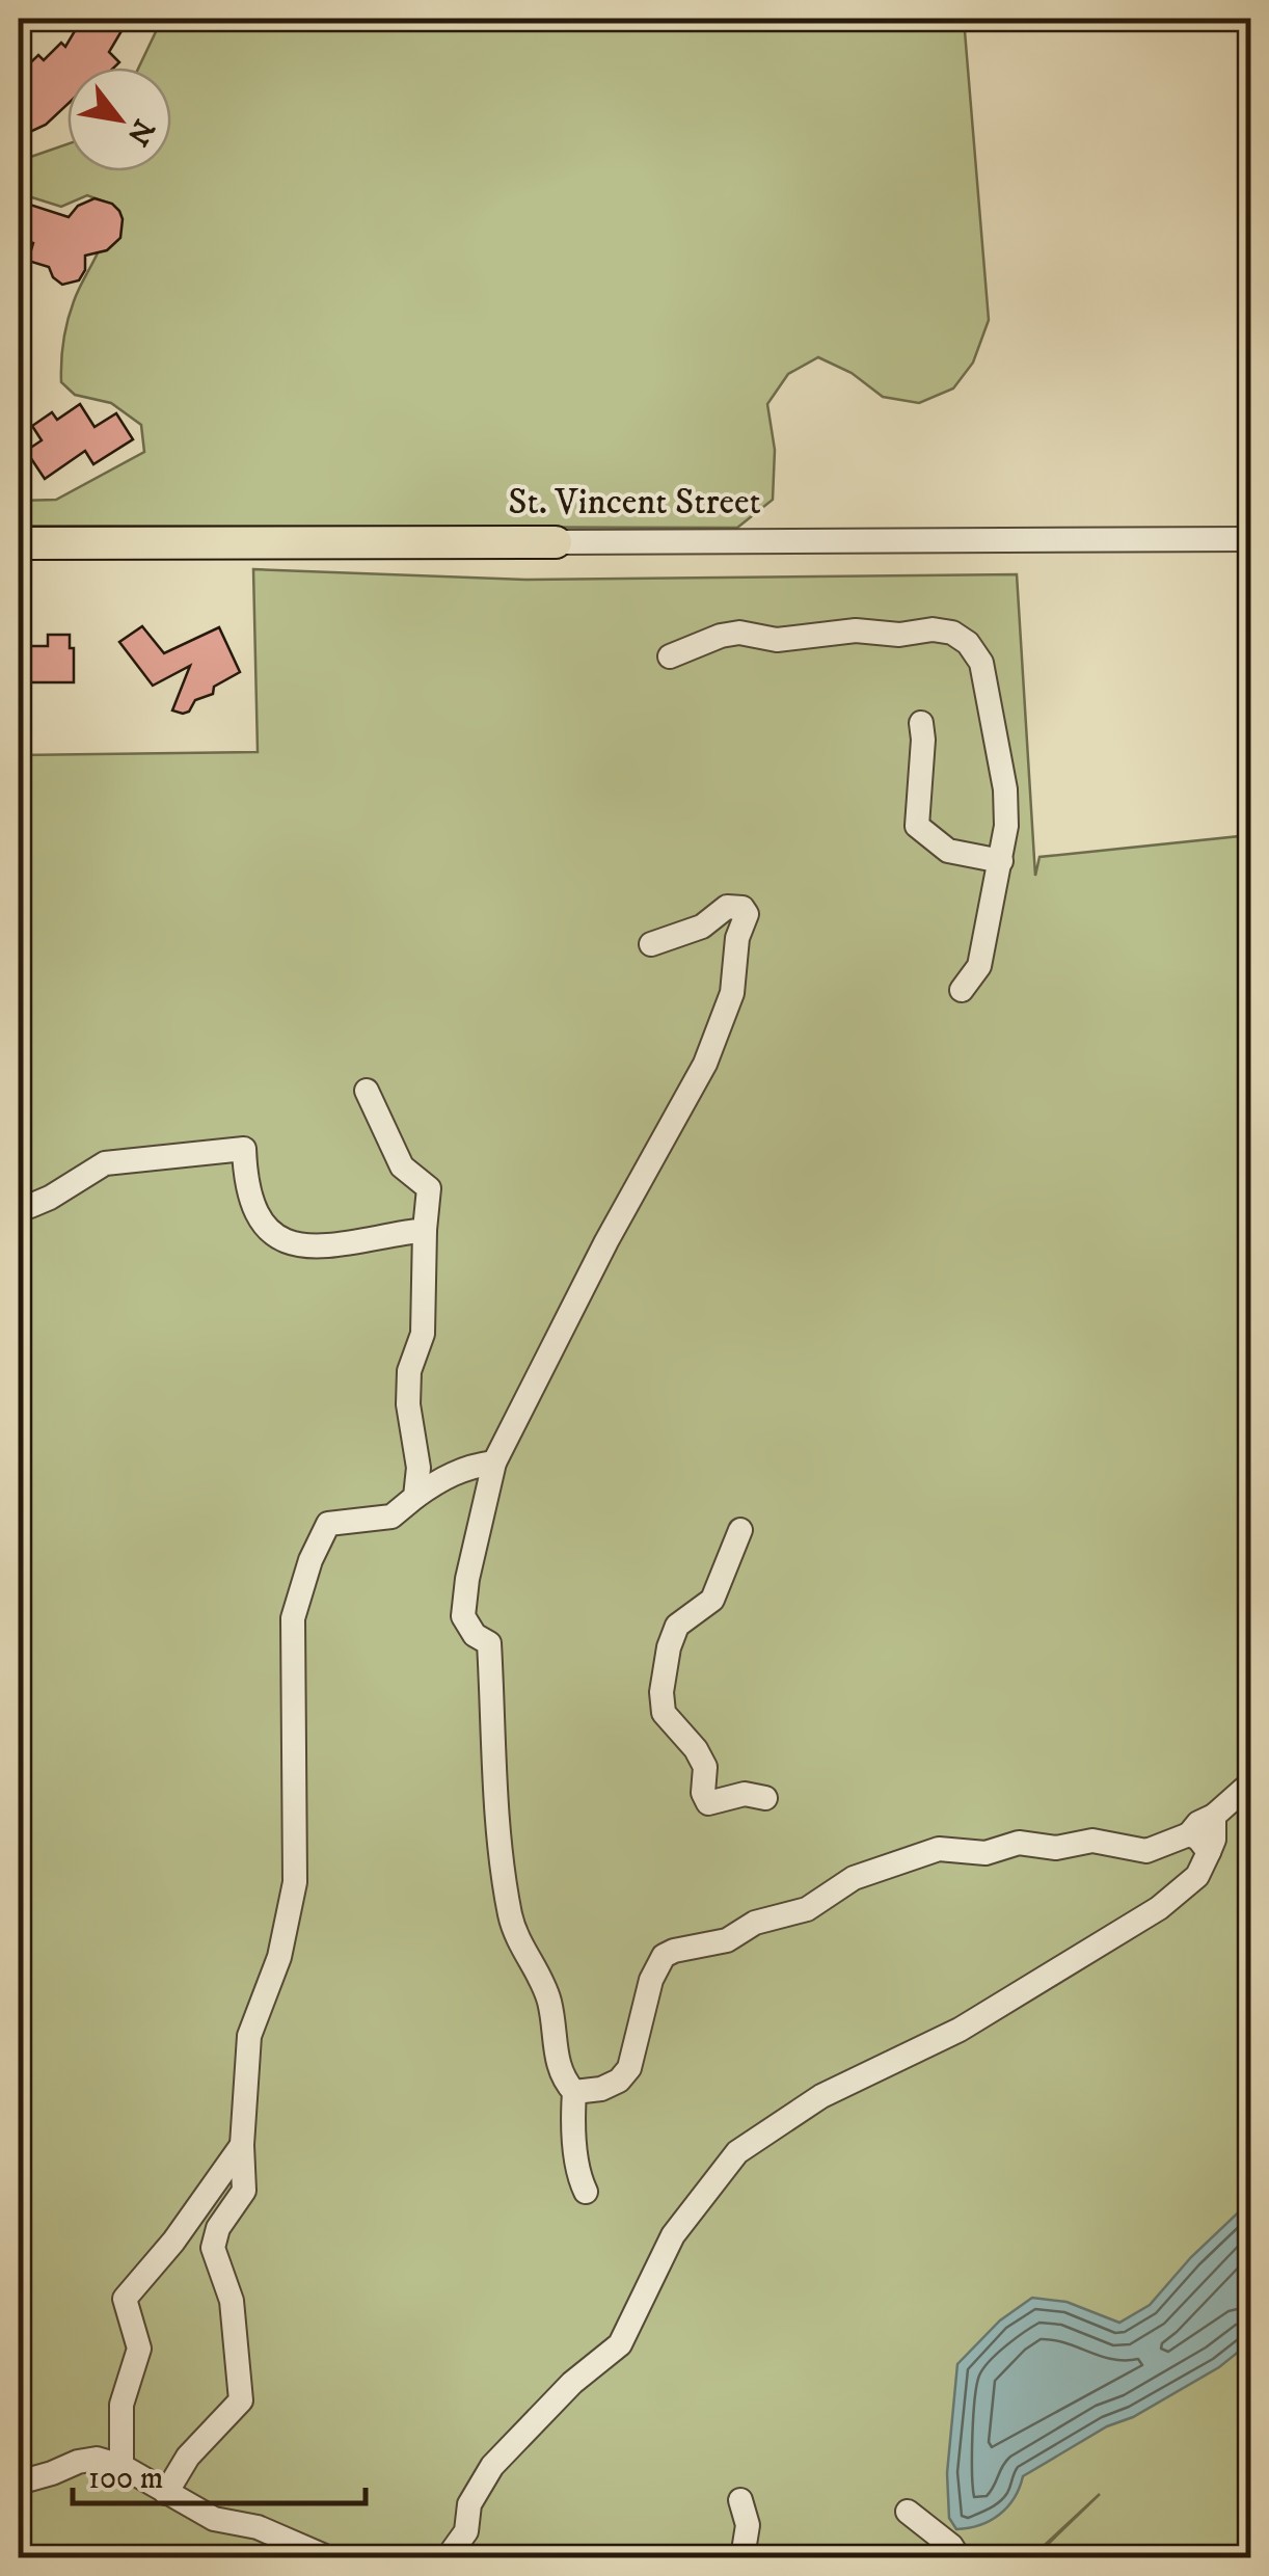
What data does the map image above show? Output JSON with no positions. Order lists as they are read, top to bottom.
{
  "streets": {
    "main road": ["St. Vincent Street"]
  },
  "scale_bar": "100 m",
  "north": "bottom right"
}
